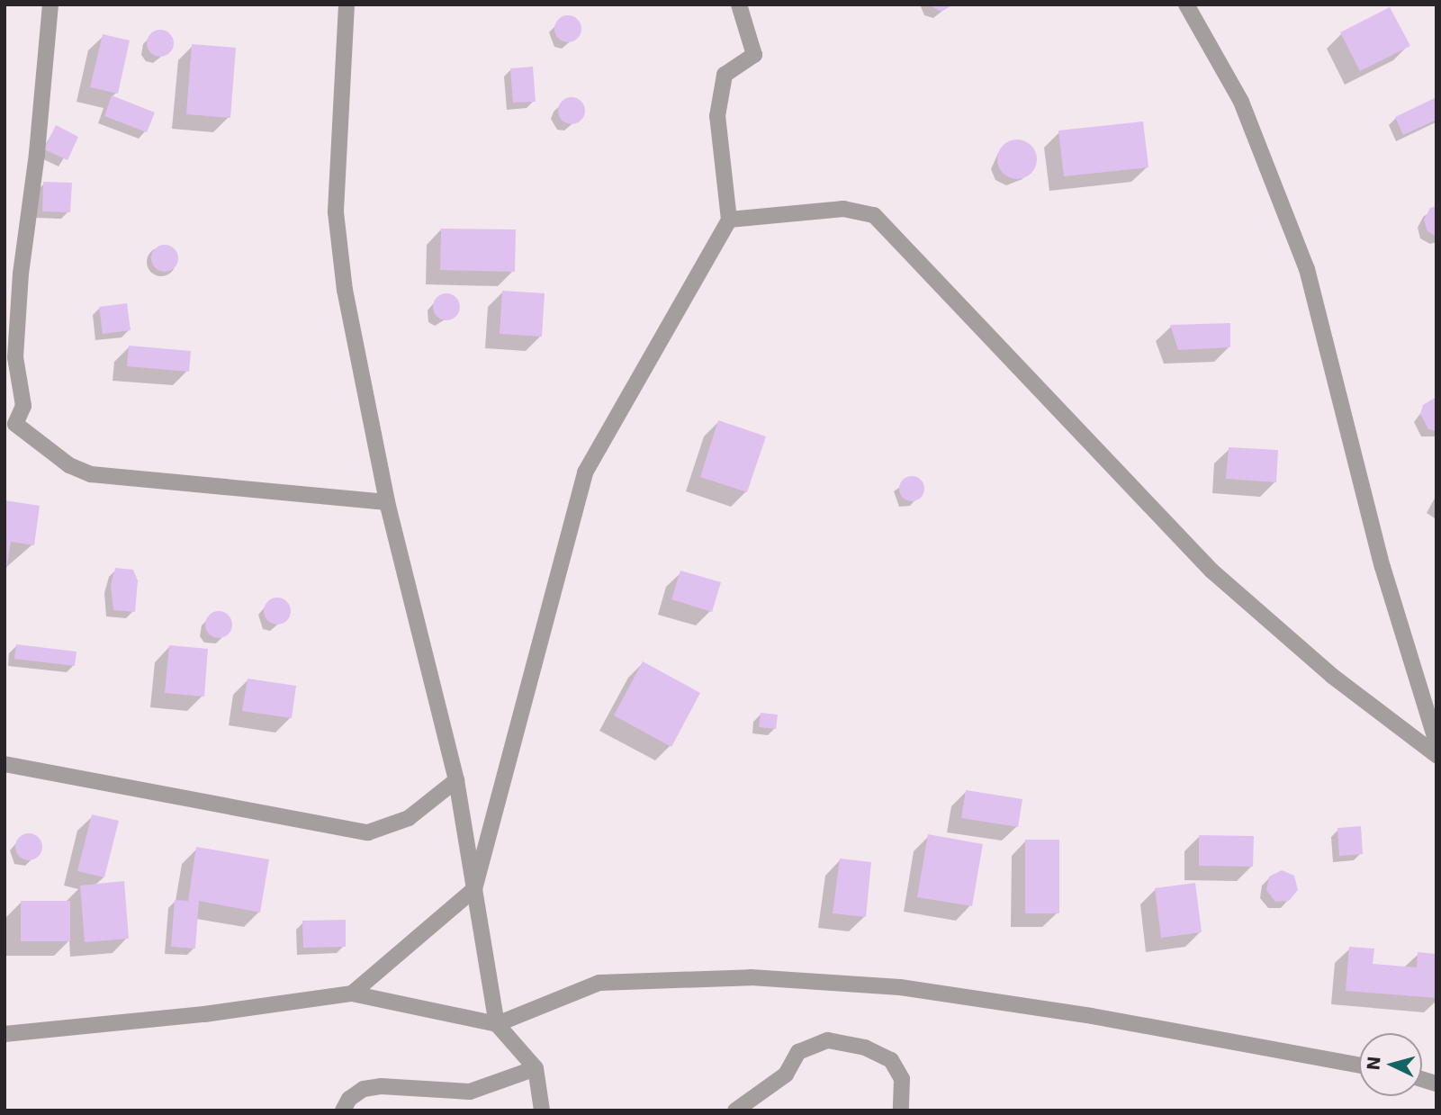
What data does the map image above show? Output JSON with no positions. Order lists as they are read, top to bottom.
{
  "north": "left"
}
